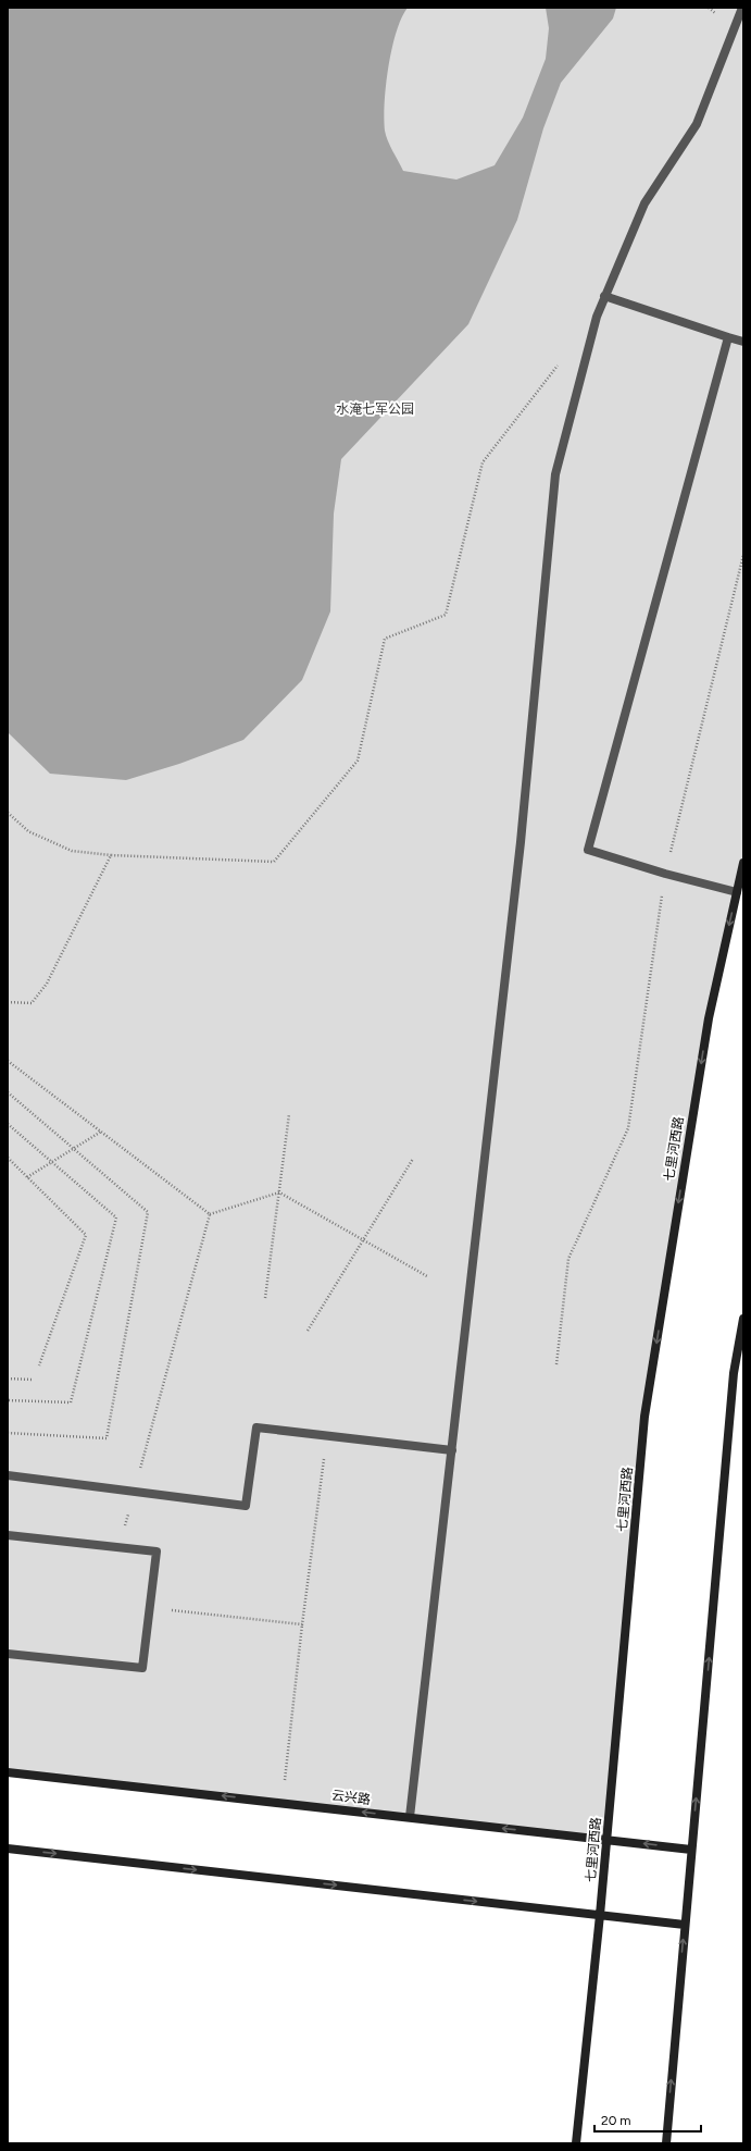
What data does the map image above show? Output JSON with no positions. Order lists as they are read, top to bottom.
{
  "streets": {
    "street": ["七里河西路", "云兴路"]
  },
  "crossings": [
    ["七里河西路", "云兴路"]
  ],
  "one_way": ["七里河西路"],
  "parks": ["水淹七军公园"],
  "scale_bar": "20 m"
}
